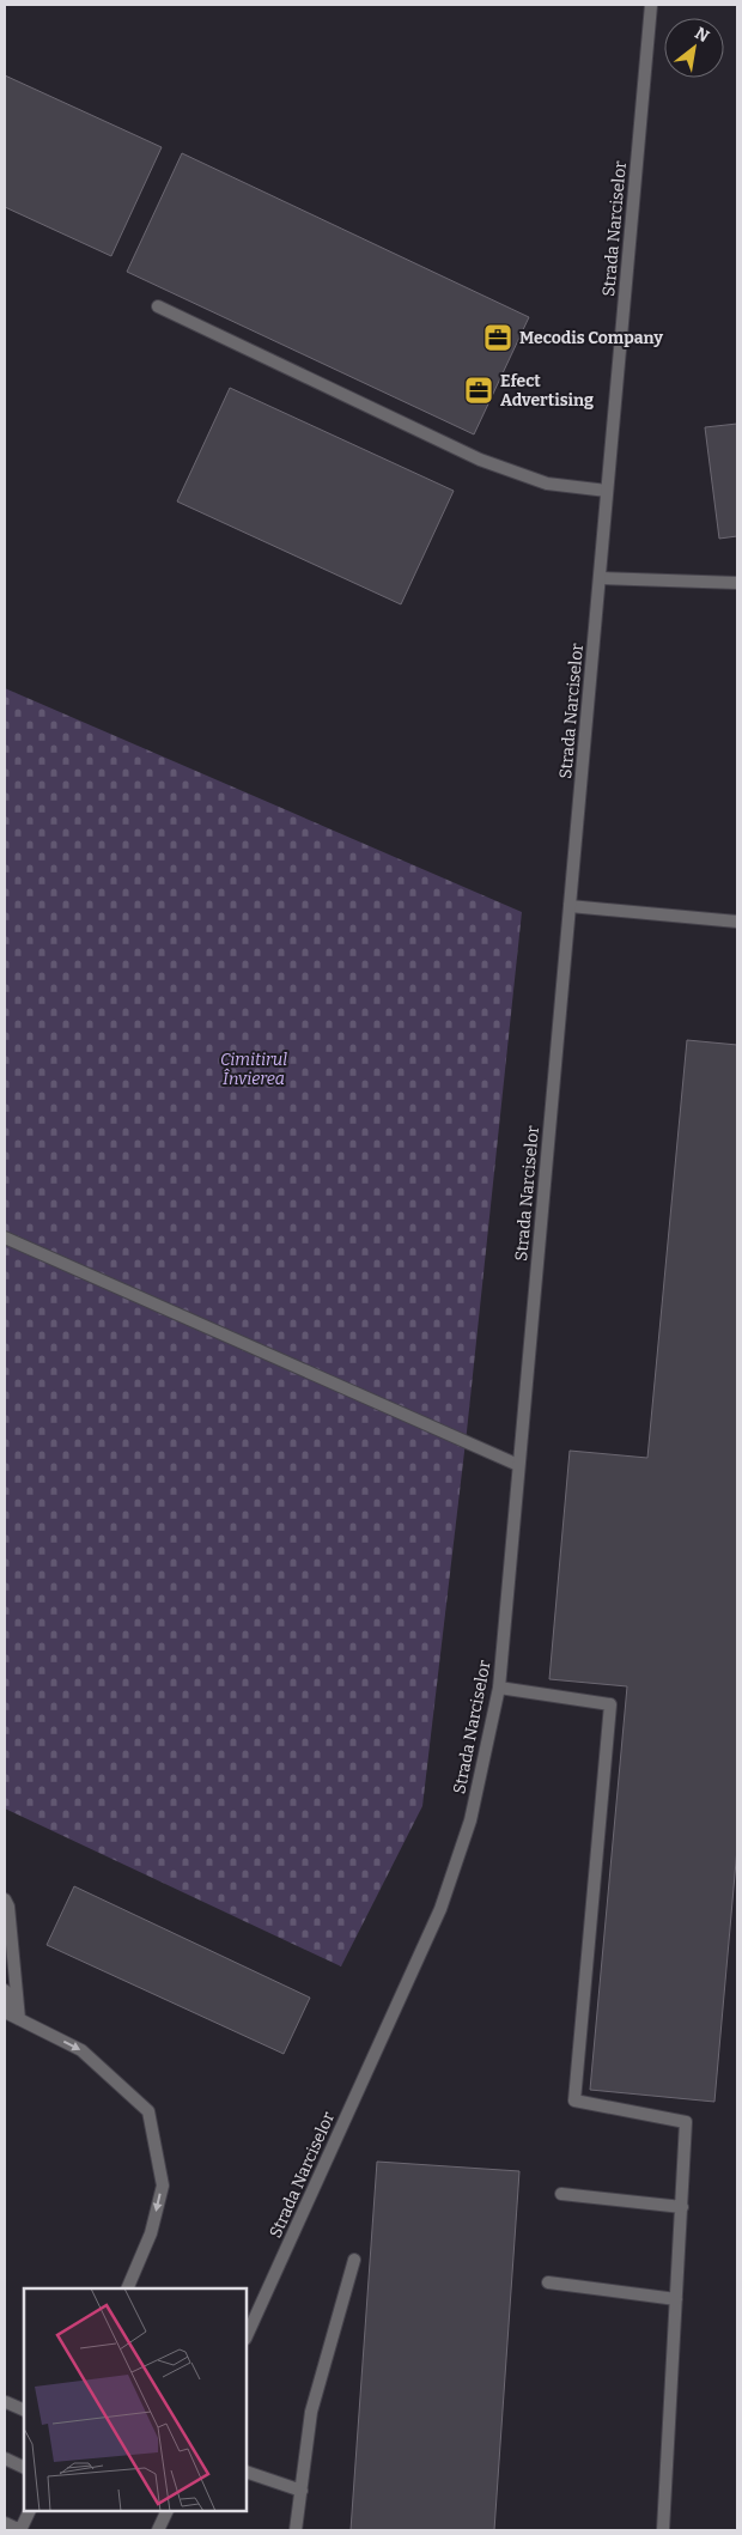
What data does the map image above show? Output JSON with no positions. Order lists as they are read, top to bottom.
{
  "streets": {
    "street": ["Strada Narciselor"]
  },
  "parks": ["Cimitirul Învierea"],
  "places": {
    "office": ["Mecodis Company", "Efect Advertising"]
  },
  "north": "top right"
}
